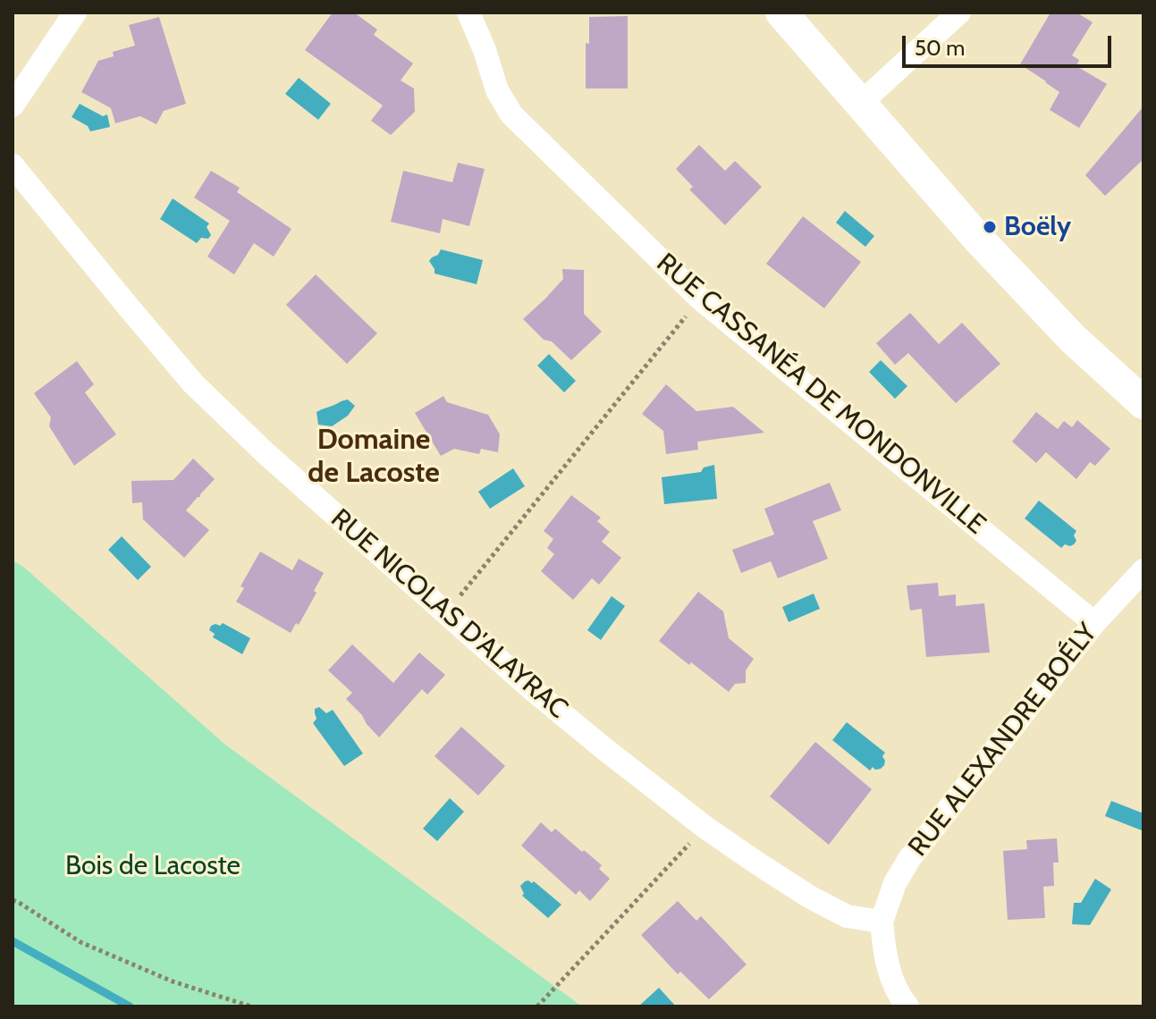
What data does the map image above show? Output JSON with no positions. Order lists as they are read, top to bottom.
{
  "streets": {
    "street": ["RUE CASSANÉA DE MONDONVILLE", "RUE NICOLAS D'ALAYRAC", "RUE ALEXANDRE BOÉLY"]
  },
  "crossings": [
    ["RUE CASSANÉA DE MONDONVILLE", "RUE ALEXANDRE BOÉLY"],
    ["RUE NICOLAS D'ALAYRAC", "RUE ALEXANDRE BOÉLY"]
  ],
  "districts": ["Domaine de Lacoste"],
  "parks": ["Bois de Lacoste"],
  "places": ["Boëly"],
  "scale_bar": "50 m"
}
